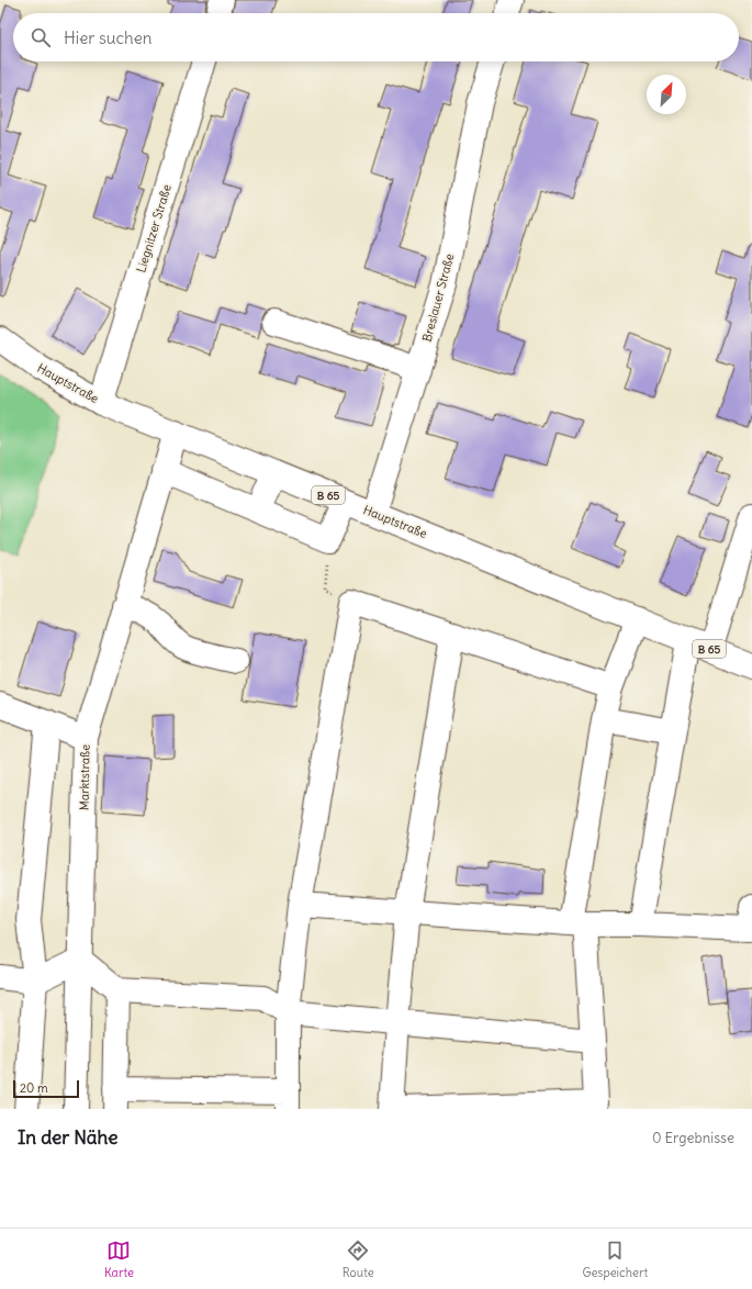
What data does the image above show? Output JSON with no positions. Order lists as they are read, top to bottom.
{
  "streets": {
    "street": [
      "Liegnitzer Straße",
      "Breslauer Straße",
      "Hauptstraße",
      "B 65",
      "Marktstraße"
    ]
  },
  "crossings": [
    ["Liegnitzer Straße", "Hauptstraße"],
    ["Breslauer Straße", "Hauptstraße"],
    ["Hauptstraße", "Marktstraße"]
  ],
  "scale_bar": "20 m",
  "north": "top right",
  "page": {
    "search": "Hier suchen",
    "scale": "20 m",
    "heading": ["In der Nähe", "0 Ergebnisse"],
    "nav": ["Karte", "Route", "Gespeichert"]
  }
}
